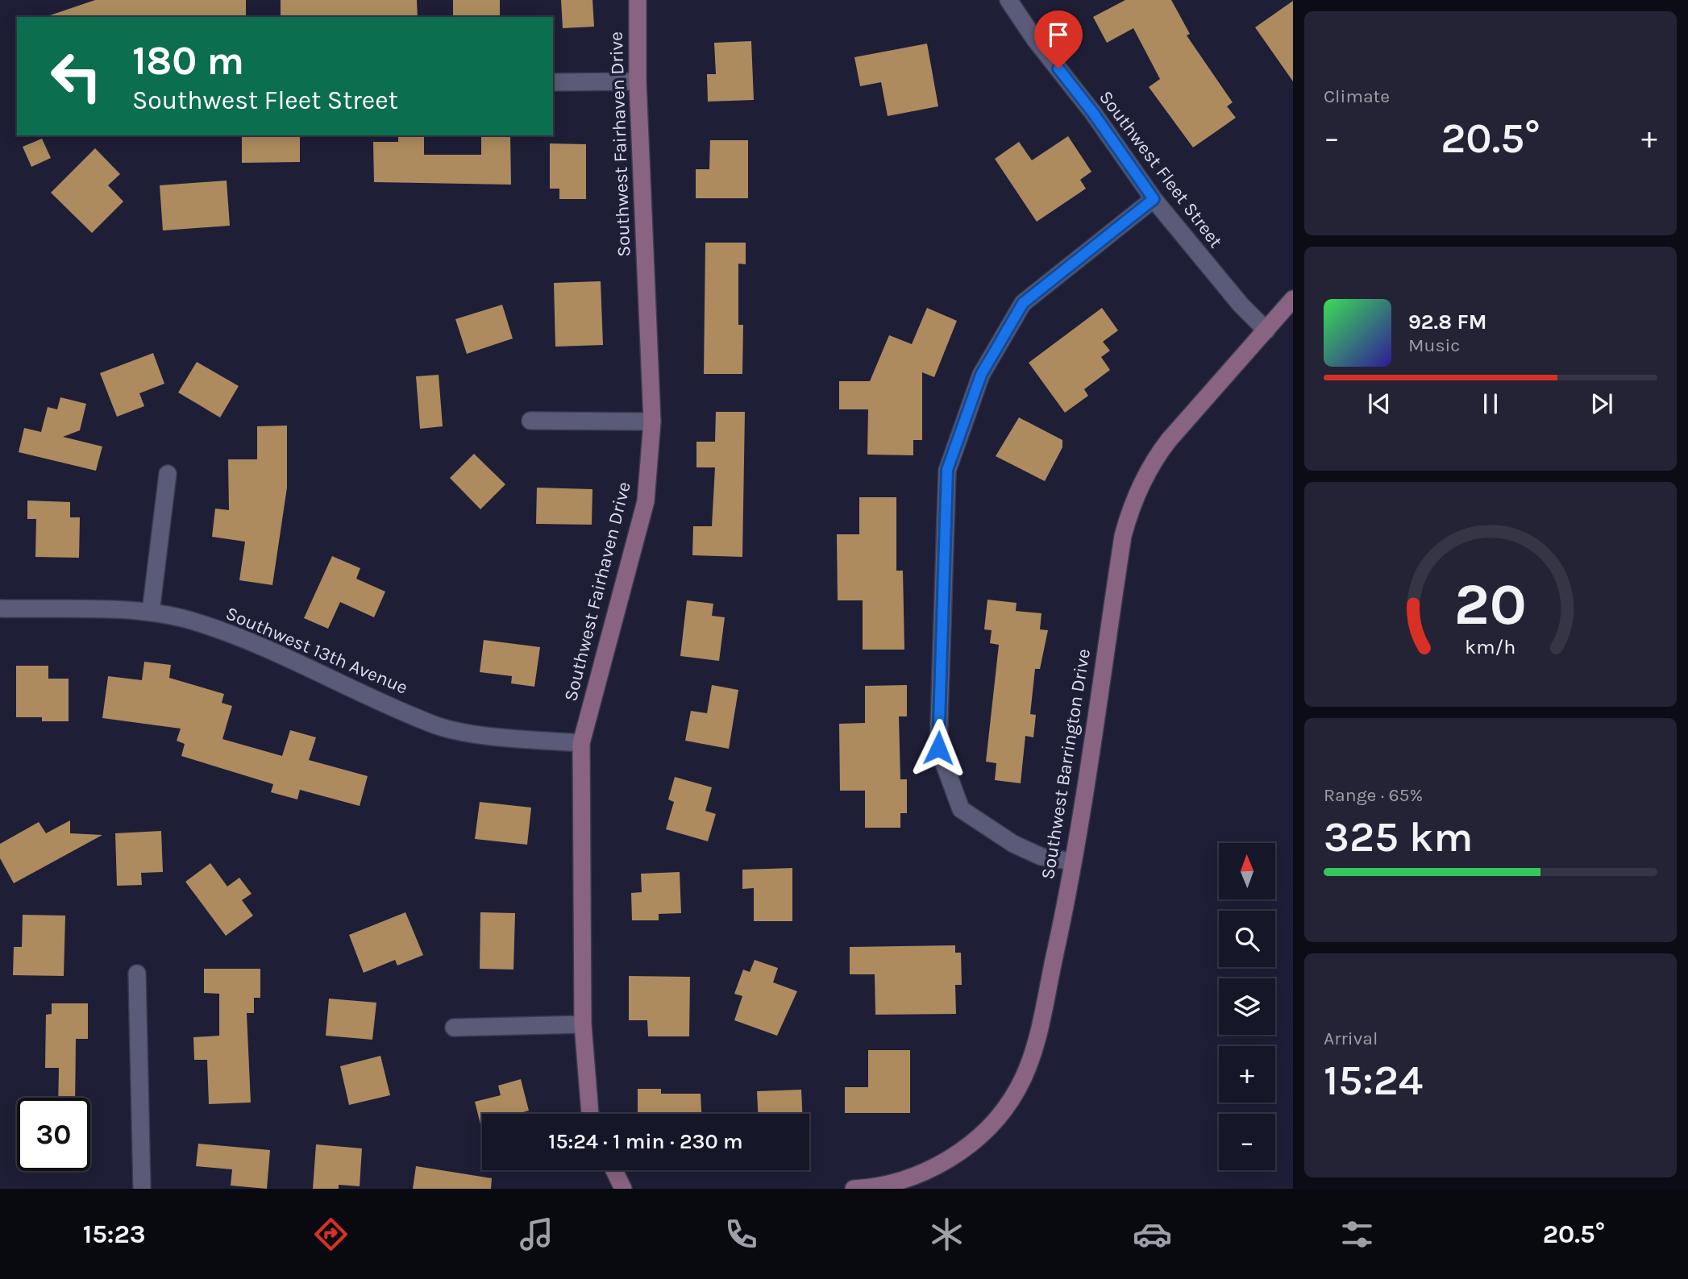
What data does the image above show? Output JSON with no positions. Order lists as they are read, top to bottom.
{
  "streets": {
    "street": [
      "Southwest Fairhaven Drive",
      "Southwest Fleet Street",
      "Southwest 13th Avenue",
      "Southwest Barrington Drive"
    ]
  },
  "crossings": [
    ["Southwest Fairhaven Drive", "Southwest 13th Avenue"],
    ["Southwest Fleet Street", "Southwest Barrington Drive"]
  ],
  "north": "top",
  "page": {
    "tile": [
      "Climate",
      ["Range · 65%", "325 km"],
      ["Arrival", "15:24"]
    ],
    "turn": ["180 m", "Southwest Fleet Street"],
    "heat": ["−", "20.5°", "+"],
    "song": ["92.8 FM", "Music"],
    "map_buttons": ["+", "−"],
    "limit": "30",
    "trip": "15:24 · 1 min · 230 m",
    "tabs": ["15:23", "20.5°"],
    "gauge": ["20", "km/h"]
  }
}
